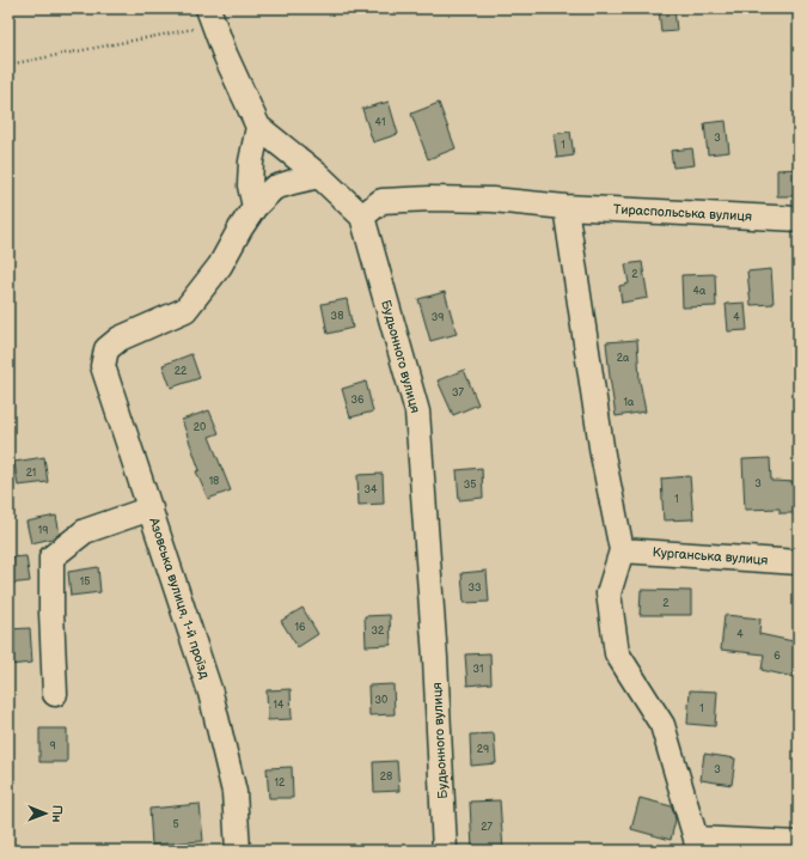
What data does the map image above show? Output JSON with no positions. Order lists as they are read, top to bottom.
{
  "streets": {
    "street": [
      "Тираспольська вулиця",
      "Будьонного вулиця",
      "Курганська вулиця",
      "Азовська вулиця, 1-й проїзд"
    ]
  },
  "crossings": [
    ["Тираспольська вулиця", "Будьонного вулиця"]
  ],
  "house_numbers": [
    "41",
    "3",
    "1",
    "2",
    "4а",
    "38",
    "39",
    "4",
    "2а",
    "22",
    "37",
    "36",
    "1а",
    "20",
    "21",
    "18",
    "3",
    "35",
    "34",
    "1",
    "19",
    "15",
    "33",
    "2",
    "16",
    "32",
    "4",
    "6",
    "31",
    "30",
    "14",
    "1",
    "9",
    "29",
    "3",
    "28",
    "12",
    "5",
    "27"
  ],
  "north": "right"
}
